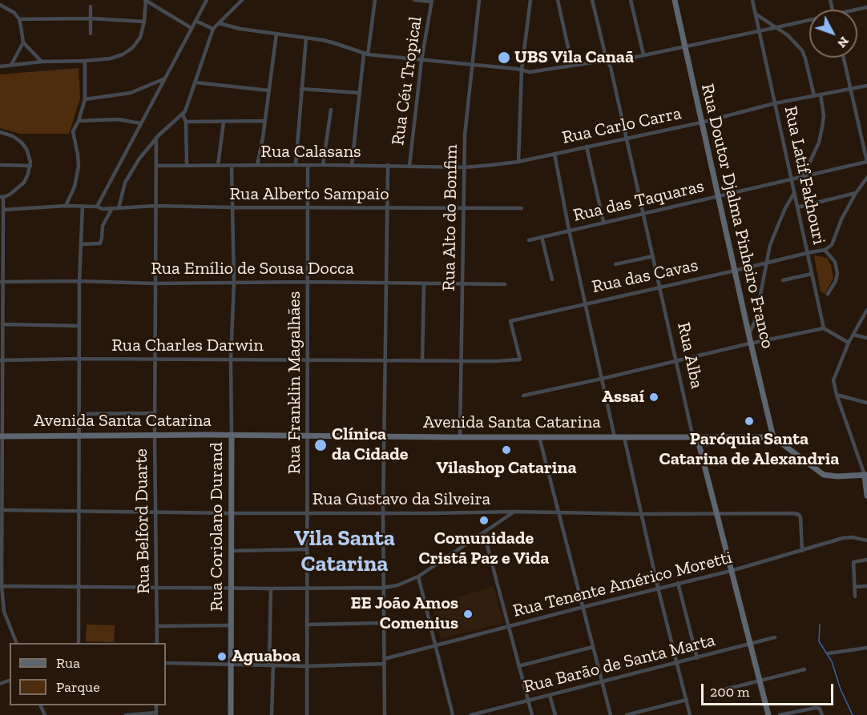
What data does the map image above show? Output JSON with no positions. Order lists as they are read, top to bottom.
{
  "streets": {
    "street": [
      "Rua Céu Tropical",
      "Rua Carlo Carra",
      "Rua Calasans",
      "Rua Latif Fakhouri",
      "Rua Alberto Sampaio",
      "Rua das Taquaras",
      "Rua Doutor Djalma Pinheiro Franco",
      "Rua Alto do Bonfim",
      "Rua Emílio de Sousa Docca",
      "Rua das Cavas",
      "Rua Charles Darwin",
      "Rua Alba",
      "Rua Franklin Magalhães",
      "Avenida Santa Catarina",
      "Rua Gustavo da Silveira",
      "Rua Belford Duarte",
      "Rua Coriolano Durand",
      "Rua Tenente Américo Moretti",
      "Rua Barão de Santa Marta"
    ]
  },
  "crossings": [
    ["Rua Céu Tropical", "Rua Calasans"],
    ["Rua Carlo Carra", "Rua Calasans"],
    ["Rua Carlo Carra", "Rua Latif Fakhouri"],
    ["Rua Carlo Carra", "Rua Doutor Djalma Pinheiro Franco"],
    ["Rua Carlo Carra", "Rua Alto do Bonfim"],
    ["Rua Carlo Carra", "Rua Alba"],
    ["Rua Calasans", "Rua Alto do Bonfim"],
    ["Rua Calasans", "Rua Franklin Magalhães"],
    ["Rua Calasans", "Rua Belford Duarte"],
    ["Rua Calasans", "Rua Coriolano Durand"],
    ["Rua Latif Fakhouri", "Rua das Taquaras"],
    ["Rua Latif Fakhouri", "Rua das Cavas"],
    ["Rua Alberto Sampaio", "Rua Alto do Bonfim"],
    ["Rua Alberto Sampaio", "Rua Franklin Magalhães"],
    ["Rua Alberto Sampaio", "Rua Belford Duarte"],
    ["Rua Alberto Sampaio", "Rua Coriolano Durand"],
    ["Rua das Taquaras", "Rua Doutor Djalma Pinheiro Franco"],
    ["Rua das Taquaras", "Rua Alba"],
    ["Rua Doutor Djalma Pinheiro Franco", "Rua das Cavas"],
    ["Rua Doutor Djalma Pinheiro Franco", "Avenida Santa Catarina"],
    ["Rua Alto do Bonfim", "Rua Emílio de Sousa Docca"],
    ["Rua Alto do Bonfim", "Rua Charles Darwin"],
    ["Rua Alto do Bonfim", "Avenida Santa Catarina"],
    ["Rua Emílio de Sousa Docca", "Rua Franklin Magalhães"],
    ["Rua Emílio de Sousa Docca", "Rua Belford Duarte"],
    ["Rua Emílio de Sousa Docca", "Rua Coriolano Durand"],
    ["Rua das Cavas", "Rua Charles Darwin"],
    ["Rua das Cavas", "Rua Alba"],
    ["Rua Charles Darwin", "Rua Franklin Magalhães"],
    ["Rua Charles Darwin", "Rua Belford Duarte"],
    ["Rua Charles Darwin", "Rua Coriolano Durand"],
    ["Rua Alba", "Avenida Santa Catarina"],
    ["Rua Alba", "Rua Gustavo da Silveira"],
    ["Rua Alba", "Rua Tenente Américo Moretti"],
    ["Rua Alba", "Rua Barão de Santa Marta"],
    ["Rua Franklin Magalhães", "Avenida Santa Catarina"],
    ["Rua Franklin Magalhães", "Rua Gustavo da Silveira"],
    ["Rua Franklin Magalhães", "Rua Tenente Américo Moretti"],
    ["Avenida Santa Catarina", "Rua Belford Duarte"],
    ["Avenida Santa Catarina", "Rua Coriolano Durand"],
    ["Rua Gustavo da Silveira", "Rua Belford Duarte"],
    ["Rua Gustavo da Silveira", "Rua Coriolano Durand"],
    ["Rua Gustavo da Silveira", "Rua Tenente Américo Moretti"],
    ["Rua Coriolano Durand", "Rua Tenente Américo Moretti"]
  ],
  "districts": ["Vila Santa Catarina"],
  "places": [
    "UBS Vila Canaã",
    "Assaí",
    "Paróquia Santa Catarina de Alexandria",
    "Clínica da Cidade",
    "Vilashop Catarina",
    "Comunidade Cristã Paz e Vida",
    "EE João Amos Comenius",
    "Aguaboa"
  ],
  "legend": ["Rua", "Parque"],
  "scale_bar": "200 m",
  "north": "bottom right"
}
